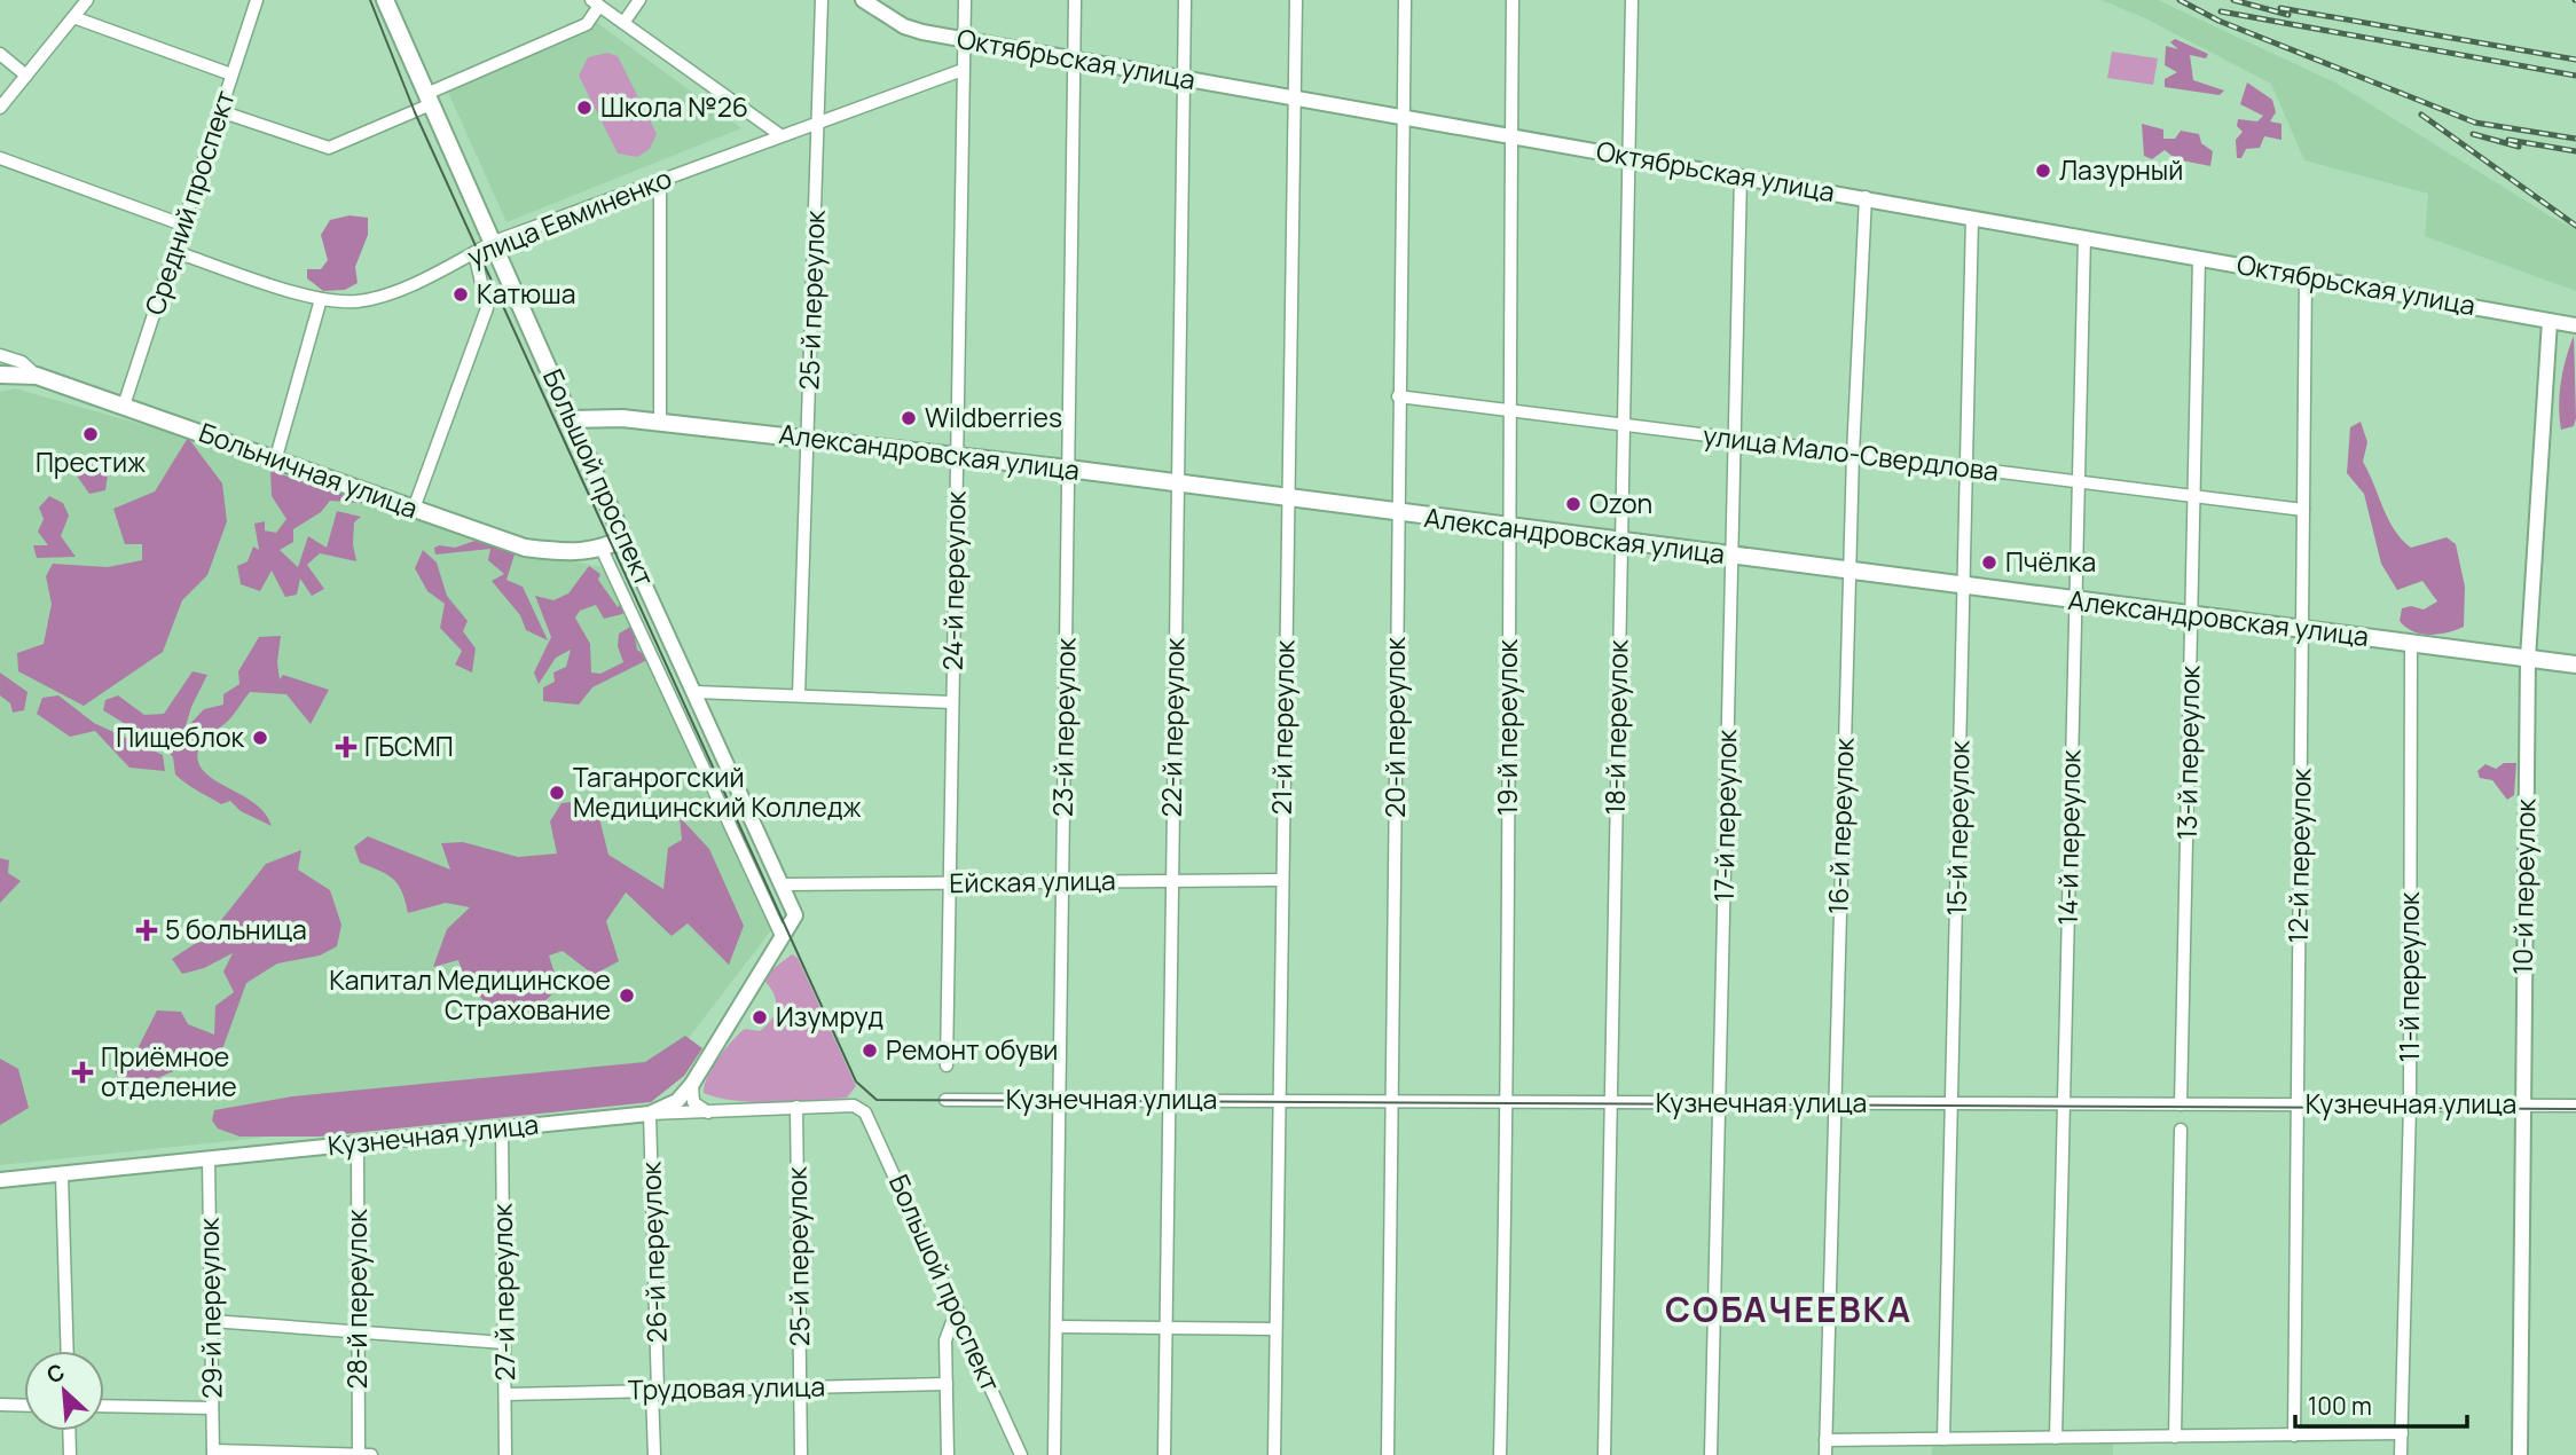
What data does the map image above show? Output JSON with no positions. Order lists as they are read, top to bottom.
{
  "streets": {
    "main road": ["Александровская улица", "Больничная улица", "Большой проспект"],
    "street": [
      "Октябрьская улица",
      "Средний проспект",
      "улица Евминенко",
      "25-й переулок",
      "улица Мало-Свердлова",
      "24-й переулок",
      "23-й переулок",
      "22-й переулок",
      "21-й переулок",
      "20-й переулок",
      "19-й переулок",
      "18-й переулок",
      "13-й переулок",
      "17-й переулок",
      "16-й переулок",
      "15-й переулок",
      "14-й переулок",
      "12-й переулок",
      "Ейская улица",
      "10-й переулок",
      "11-й переулок",
      "Кузнечная улица",
      "26-й переулок",
      "27-й переулок",
      "28-й переулок",
      "29-й переулок",
      "Трудовая улица"
    ]
  },
  "crossings": [
    ["Октябрьская улица", "24-й переулок"],
    ["Октябрьская улица", "23-й переулок"],
    ["Октябрьская улица", "22-й переулок"],
    ["Октябрьская улица", "21-й переулок"],
    ["Октябрьская улица", "20-й переулок"],
    ["Октябрьская улица", "19-й переулок"],
    ["Октябрьская улица", "18-й переулок"],
    ["Октябрьская улица", "13-й переулок"],
    ["Октябрьская улица", "17-й переулок"],
    ["Октябрьская улица", "16-й переулок"],
    ["Октябрьская улица", "15-й переулок"],
    ["Октябрьская улица", "14-й переулок"],
    ["Октябрьская улица", "12-й переулок"],
    ["Октябрьская улица", "10-й переулок"],
    ["Средний проспект", "улица Евминенко"],
    ["Средний проспект", "Больничная улица"],
    ["улица Евминенко", "25-й переулок"],
    ["улица Евминенко", "Большой проспект"],
    ["улица Евминенко", "24-й переулок"],
    ["25-й переулок", "Александровская улица"],
    ["25-й переулок", "Кузнечная улица"],
    ["25-й переулок", "Трудовая улица"],
    ["Александровская улица", "Большой проспект"],
    ["Александровская улица", "24-й переулок"],
    ["Александровская улица", "23-й переулок"],
    ["Александровская улица", "22-й переулок"],
    ["Александровская улица", "21-й переулок"],
    ["Александровская улица", "20-й переулок"],
    ["Александровская улица", "19-й переулок"],
    ["Александровская улица", "18-й переулок"],
    ["Александровская улица", "13-й переулок"],
    ["Александровская улица", "17-й переулок"],
    ["Александровская улица", "16-й переулок"],
    ["Александровская улица", "15-й переулок"],
    ["Александровская улица", "14-й переулок"],
    ["Александровская улица", "12-й переулок"],
    ["Александровская улица", "10-й переулок"],
    ["Александровская улица", "11-й переулок"],
    ["улица Мало-Свердлова", "20-й переулок"],
    ["улица Мало-Свердлова", "19-й переулок"],
    ["улица Мало-Свердлова", "18-й переулок"],
    ["улица Мало-Свердлова", "13-й переулок"],
    ["улица Мало-Свердлова", "17-й переулок"],
    ["улица Мало-Свердлова", "16-й переулок"],
    ["улица Мало-Свердлова", "15-й переулок"],
    ["улица Мало-Свердлова", "14-й переулок"],
    ["улица Мало-Свердлова", "12-й переулок"],
    ["Больничная улица", "Большой проспект"],
    ["Большой проспект", "Ейская улица"],
    ["Большой проспект", "Кузнечная улица"],
    ["Большой проспект", "26-й переулок"],
    ["24-й переулок", "Ейская улица"],
    ["23-й переулок", "Ейская улица"],
    ["23-й переулок", "Кузнечная улица"],
    ["22-й переулок", "Ейская улица"],
    ["22-й переулок", "Кузнечная улица"],
    ["21-й переулок", "Ейская улица"],
    ["21-й переулок", "Кузнечная улица"],
    ["20-й переулок", "Кузнечная улица"],
    ["19-й переулок", "Кузнечная улица"],
    ["18-й переулок", "Кузнечная улица"],
    ["13-й переулок", "Кузнечная улица"],
    ["17-й переулок", "Кузнечная улица"],
    ["16-й переулок", "Кузнечная улица"],
    ["15-й переулок", "Кузнечная улица"],
    ["14-й переулок", "Кузнечная улица"],
    ["12-й переулок", "Кузнечная улица"],
    ["10-й переулок", "Кузнечная улица"],
    ["11-й переулок", "Кузнечная улица"],
    ["Кузнечная улица", "26-й переулок"],
    ["Кузнечная улица", "27-й переулок"],
    ["Кузнечная улица", "28-й переулок"],
    ["Кузнечная улица", "29-й переулок"],
    ["26-й переулок", "Трудовая улица"],
    ["27-й переулок", "Трудовая улица"]
  ],
  "districts": ["СОБАЧЕЕВКА"],
  "places": {
    "other": [
      "Школа №26",
      "Лазурный",
      "Катюша",
      "Wildberries",
      "Престиж",
      "Ozon",
      "Пчёлка",
      "Пищеблок",
      "Таганрогский Медицинский Колледж",
      "Капитал Медицинское Страхование",
      "Изумруд",
      "Ремонт обуви"
    ],
    "health": ["ГБСМП", "5 больница", "Приёмное отделение"]
  },
  "scale_bar": "100 m",
  "north": "top left"
}
